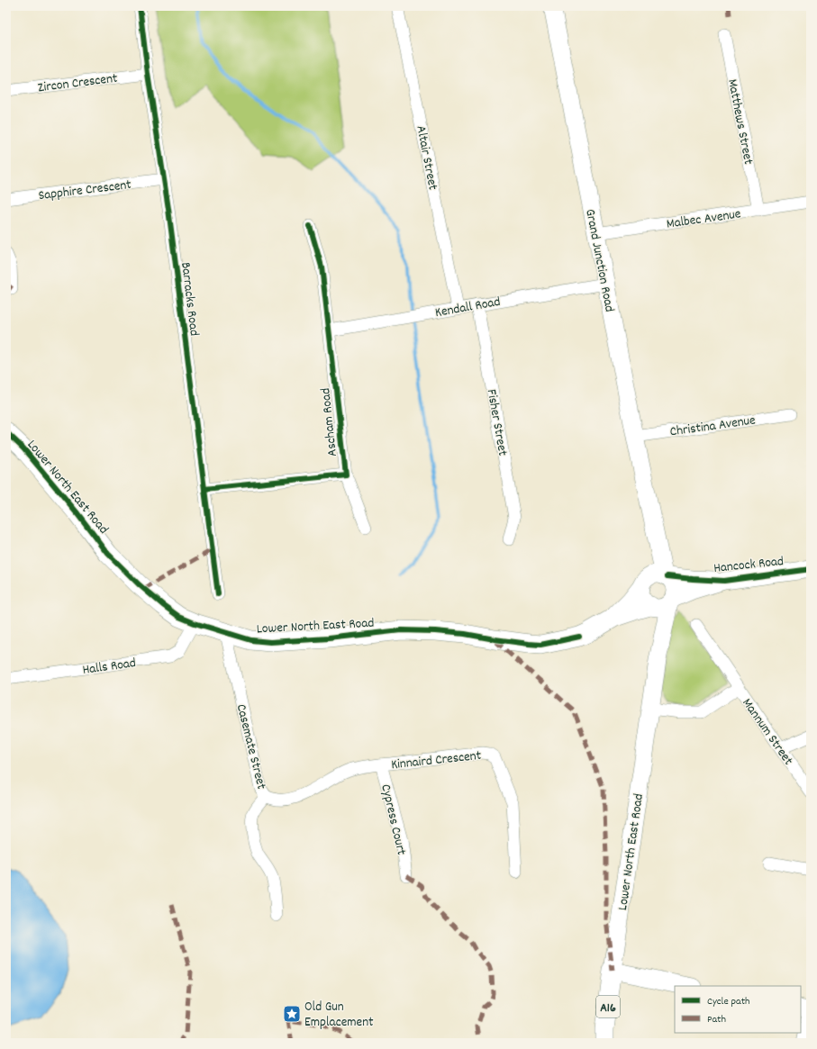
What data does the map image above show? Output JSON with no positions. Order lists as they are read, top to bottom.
{
  "streets": {
    "main road": [
      "Grand Junction Road",
      "Lower North East Road",
      "Hancock Road",
      "A16"
    ],
    "street": [
      "Zircon Crescent",
      "Matthews Street",
      "Altair Street",
      "Sapphire Crescent",
      "Malbec Avenue",
      "Barracks Road",
      "Kendall Road",
      "Ascham Road",
      "Fisher Street",
      "Christina Avenue",
      "Halls Road",
      "Mannum Street",
      "Casemate Street",
      "Kinnaird Crescent",
      "Cypress Court"
    ]
  },
  "crossings": [
    ["Zircon Crescent", "Barracks Road"],
    ["Matthews Street", "Malbec Avenue"],
    ["Altair Street", "Kendall Road"],
    ["Sapphire Crescent", "Barracks Road"],
    ["Malbec Avenue", "Grand Junction Road"],
    ["Grand Junction Road", "Kendall Road"],
    ["Grand Junction Road", "Christina Avenue"],
    ["Grand Junction Road", "Lower North East Road"],
    ["Grand Junction Road", "Hancock Road"],
    ["Barracks Road", "Ascham Road"],
    ["Kendall Road", "Ascham Road"],
    ["Kendall Road", "Fisher Street"],
    ["Lower North East Road", "Hancock Road"],
    ["Lower North East Road", "Halls Road"],
    ["Lower North East Road", "Mannum Street"],
    ["Lower North East Road", "Casemate Street"],
    ["Casemate Street", "Kinnaird Crescent"],
    ["Kinnaird Crescent", "Cypress Court"]
  ],
  "places": {
    "place": ["Old Gun Emplacement"]
  },
  "legend": ["Cycle path", "Path"]
}
